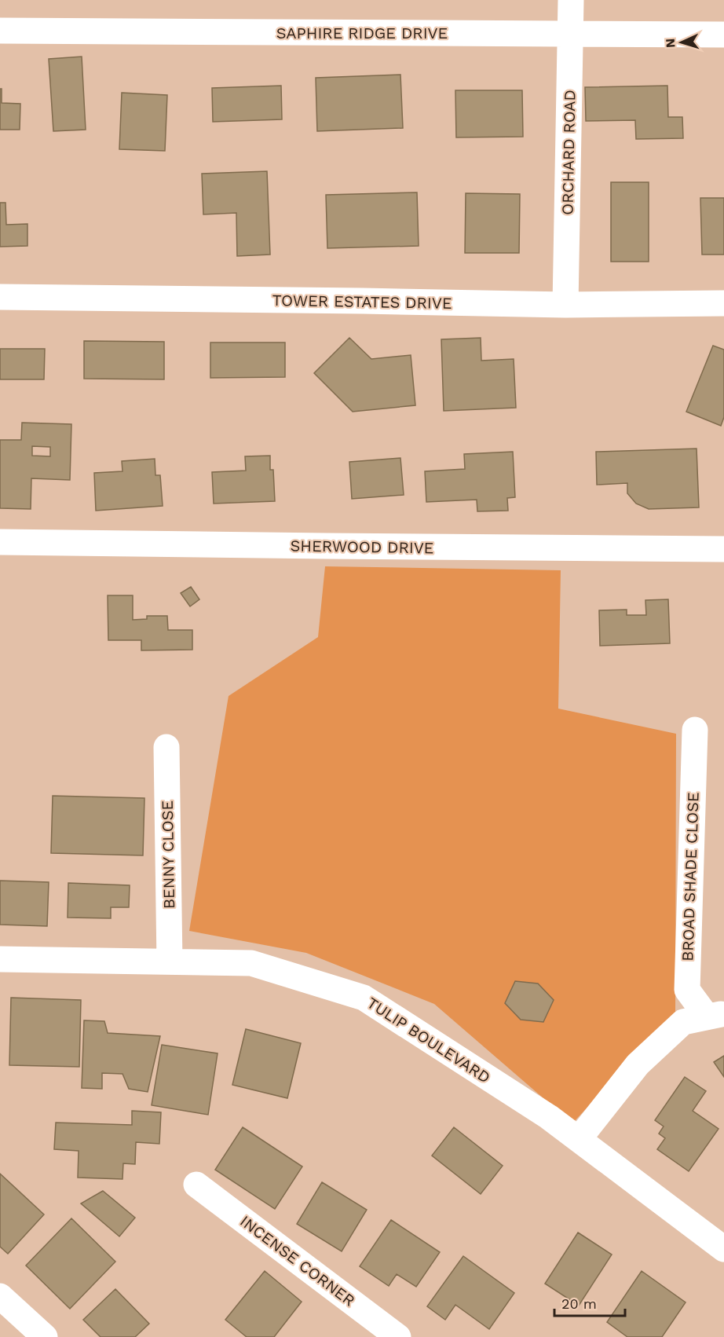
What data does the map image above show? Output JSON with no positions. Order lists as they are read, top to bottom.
{
  "streets": {
    "street": [
      "SAPHIRE RIDGE DRIVE",
      "ORCHARD ROAD",
      "TOWER ESTATES DRIVE",
      "SHERWOOD DRIVE",
      "BENNY CLOSE",
      "BROAD SHADE CLOSE",
      "TULIP BOULEVARD",
      "INCENSE CORNER"
    ]
  },
  "crossings": [
    ["SAPHIRE RIDGE DRIVE", "ORCHARD ROAD"],
    ["ORCHARD ROAD", "TOWER ESTATES DRIVE"],
    ["BENNY CLOSE", "TULIP BOULEVARD"]
  ],
  "scale_bar": "20 m",
  "north": "left"
}
